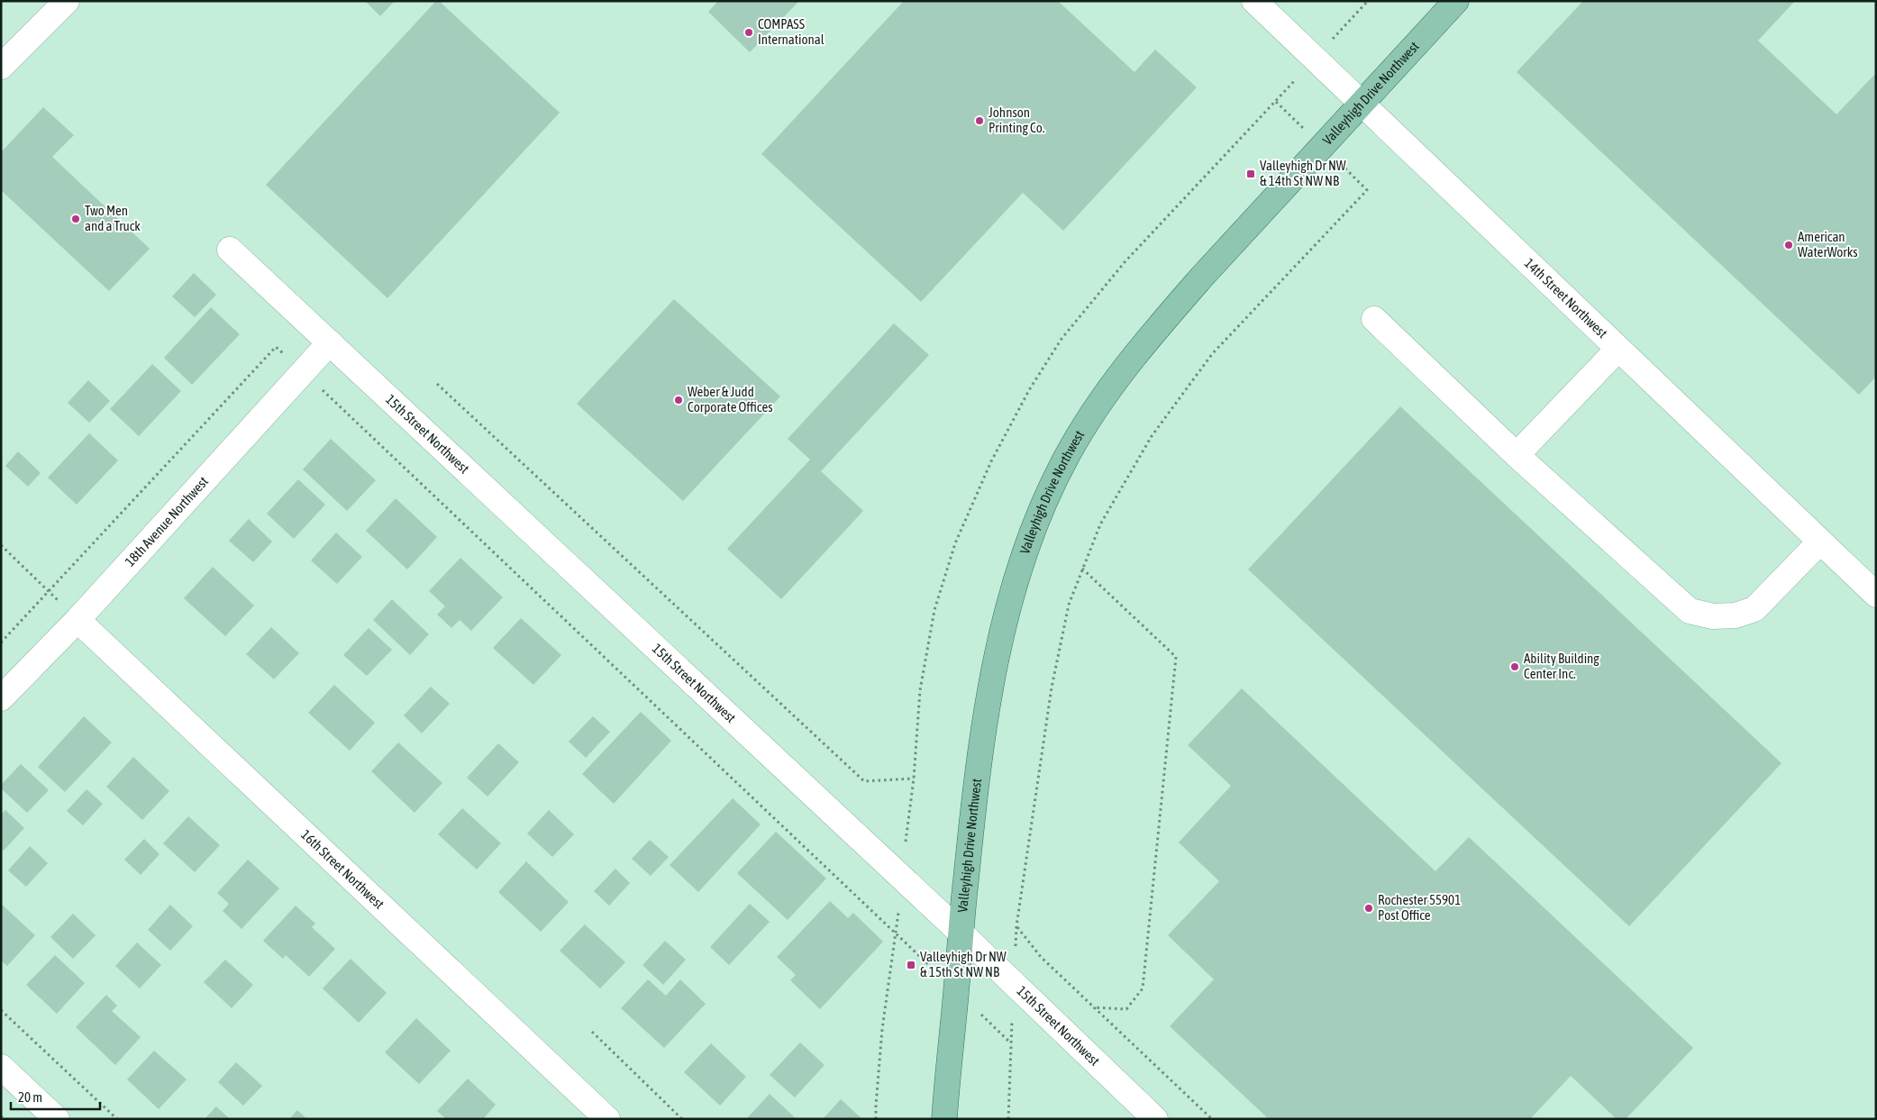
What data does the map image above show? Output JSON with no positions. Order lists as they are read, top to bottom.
{
  "streets": {
    "main road": ["Valleyhigh Drive Northwest"],
    "street": [
      "14th Street Northwest",
      "15th Street Northwest",
      "18th Avenue Northwest",
      "16th Street Northwest"
    ]
  },
  "crossings": [
    ["Valleyhigh Drive Northwest", "14th Street Northwest"],
    ["Valleyhigh Drive Northwest", "15th Street Northwest"],
    ["15th Street Northwest", "18th Avenue Northwest"],
    ["18th Avenue Northwest", "16th Street Northwest"]
  ],
  "places": {
    "other": [
      "COMPASS International",
      "Johnson Printing Co.",
      "Two Men and a Truck",
      "American WaterWorks",
      "Weber & Judd Corporate Offices",
      "Ability Building Center Inc.",
      "Rochester 55901 Post Office"
    ],
    "transit": ["Valleyhigh Dr NW & 14th St NW NB", "Valleyhigh Dr NW & 15th St NW NB"]
  },
  "scale_bar": "20 m"
}
